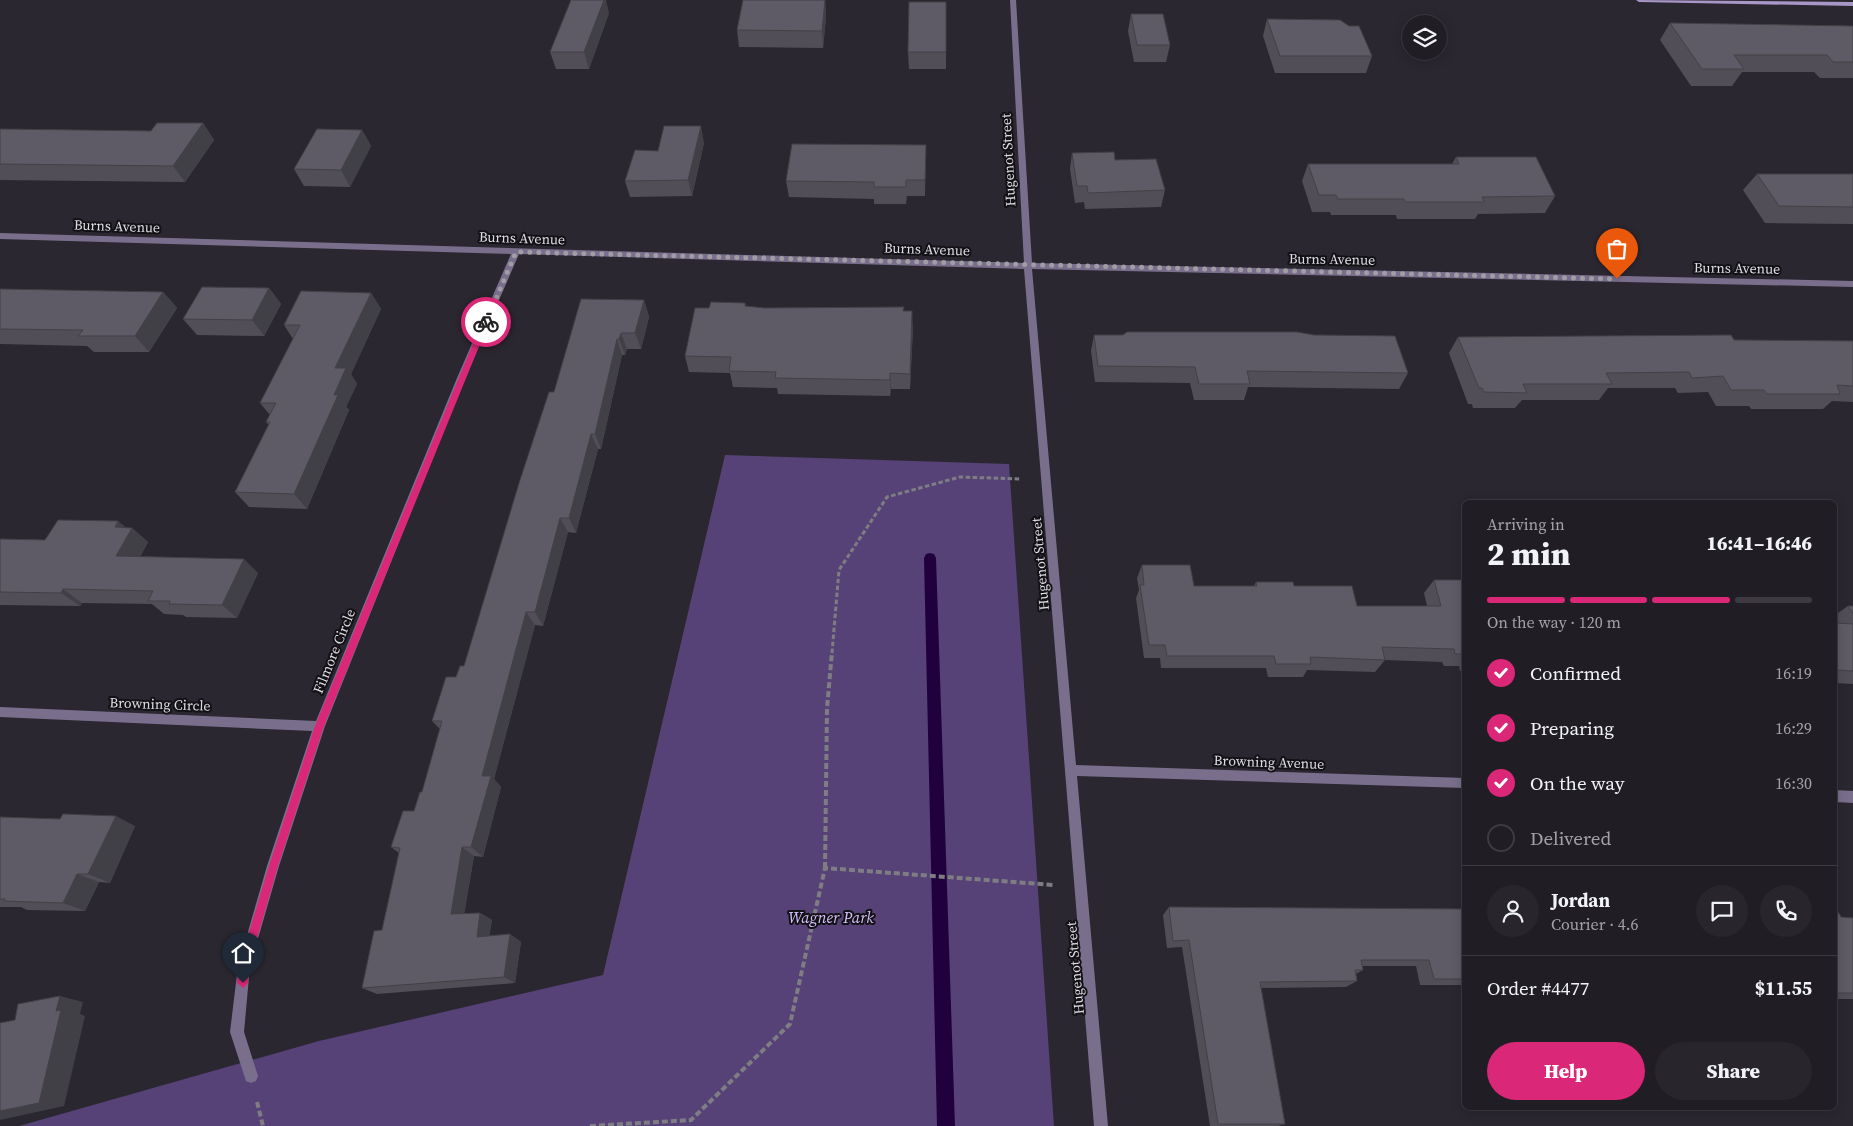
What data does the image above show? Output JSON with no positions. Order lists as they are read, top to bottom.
{
  "streets": {
    "street": [
      "Hugenot Street",
      "Burns Avenue",
      "Filmore Circle",
      "Browning Circle",
      "Browning Avenue"
    ]
  },
  "crossings": [
    ["Hugenot Street", "Burns Avenue"],
    ["Hugenot Street", "Browning Avenue"],
    ["Burns Avenue", "Filmore Circle"],
    ["Filmore Circle", "Browning Circle"]
  ],
  "parks": ["Wagner Park"],
  "page": {
    "heading": ["2 min", "Arriving in", "16:41–16:46"],
    "panel": [
      "Jordan",
      "Courier · 4.6",
      "Order #4477",
      "$11.55"
    ],
    "bar": "On the way · 120 m",
    "list": [
      ["Confirmed", "16:19"],
      ["Preparing", "16:29"],
      ["On the way", "16:30"],
      "Delivered"
    ],
    "buttons": ["Help", "Share"]
  }
}
